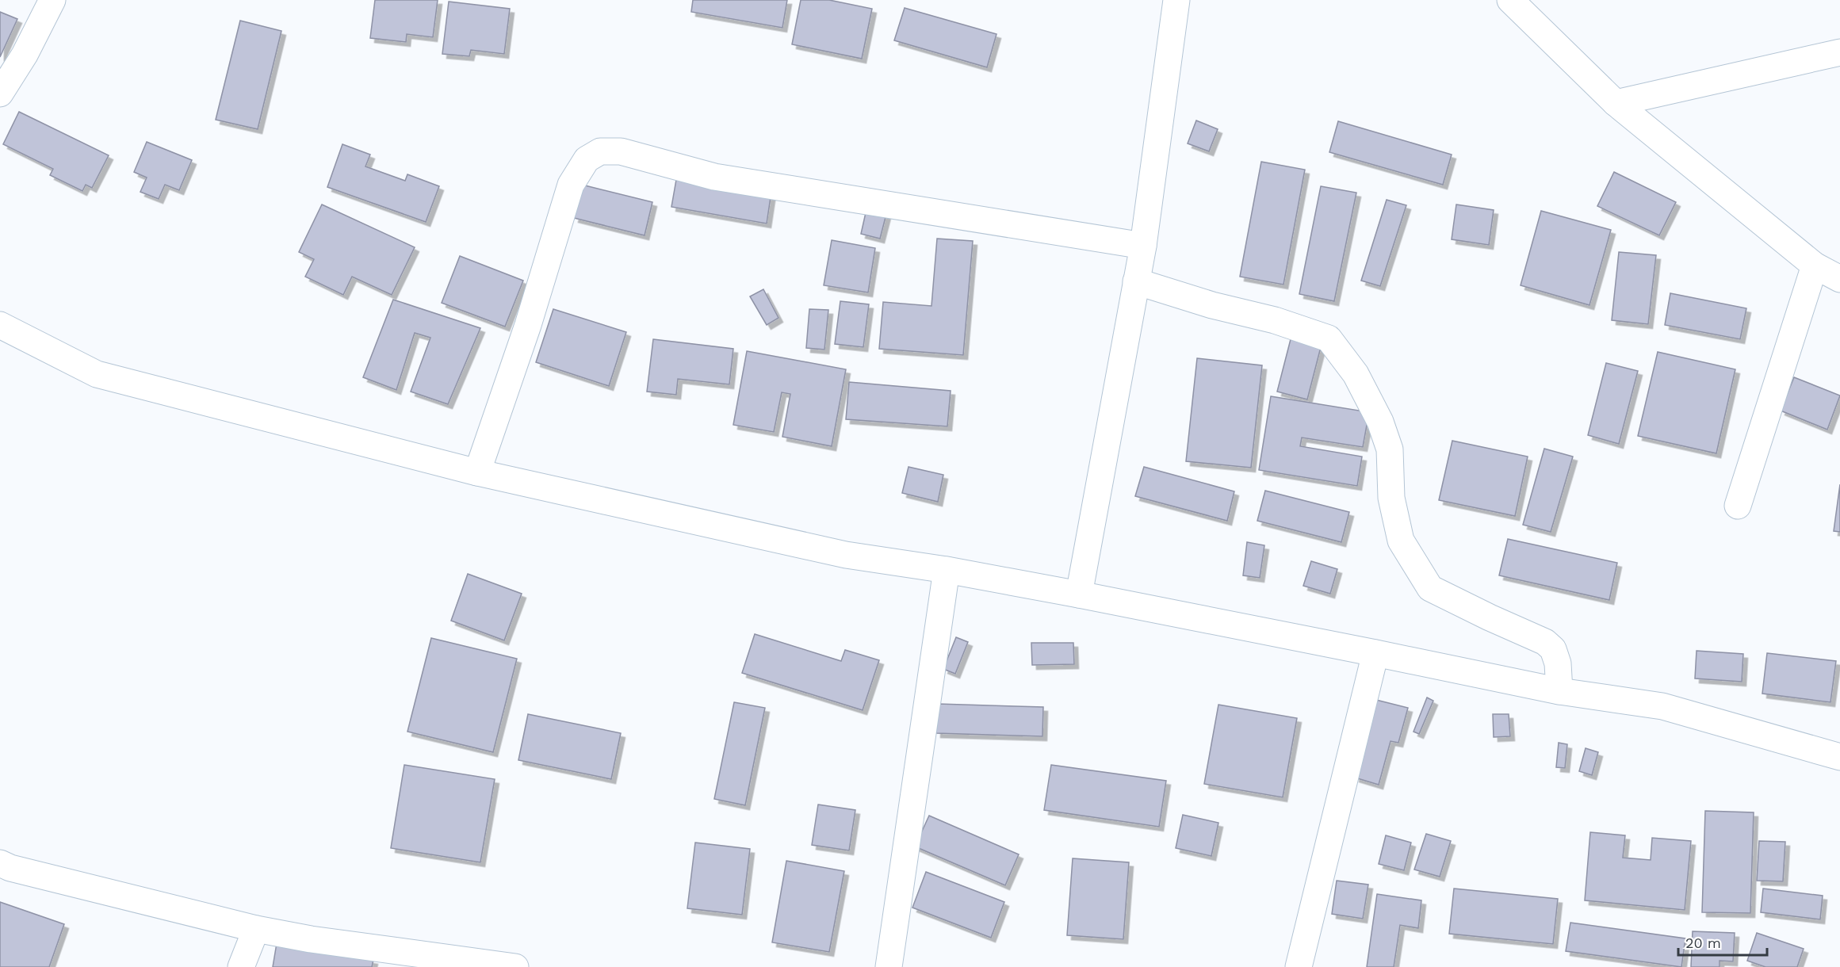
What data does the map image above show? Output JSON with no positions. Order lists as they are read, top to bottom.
{
  "scale_bar": "20 m"
}
